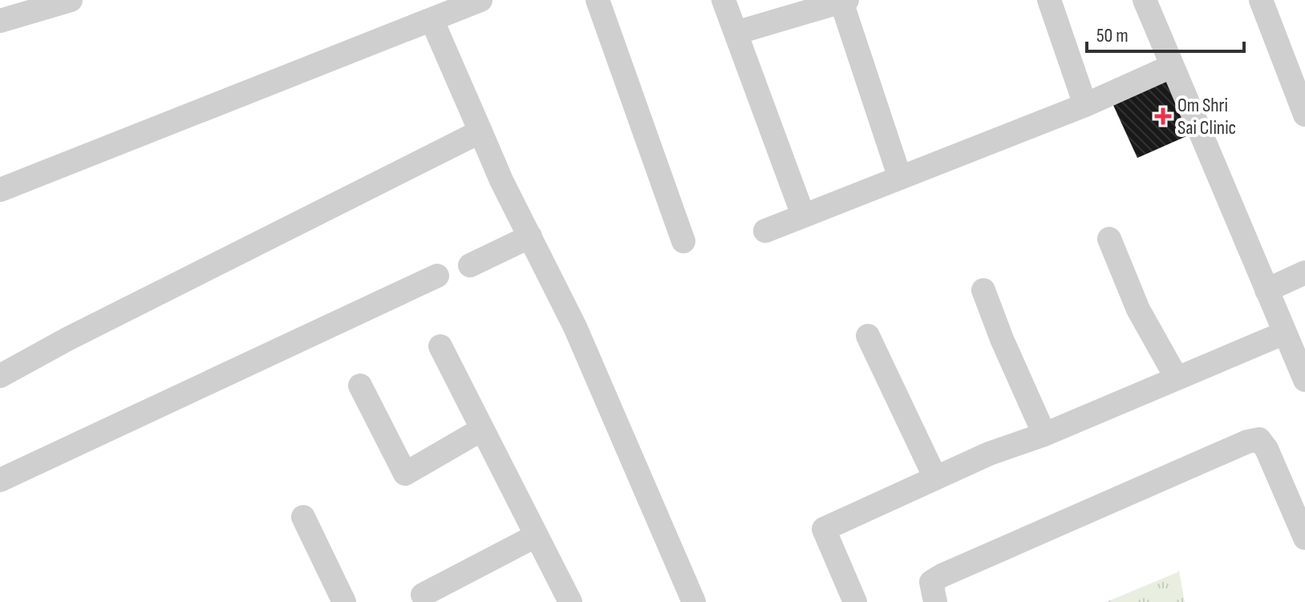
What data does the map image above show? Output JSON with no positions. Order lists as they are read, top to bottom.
{
  "places": {
    "health": ["Om Shri Sai Clinic"]
  },
  "scale_bar": "50 m"
}
